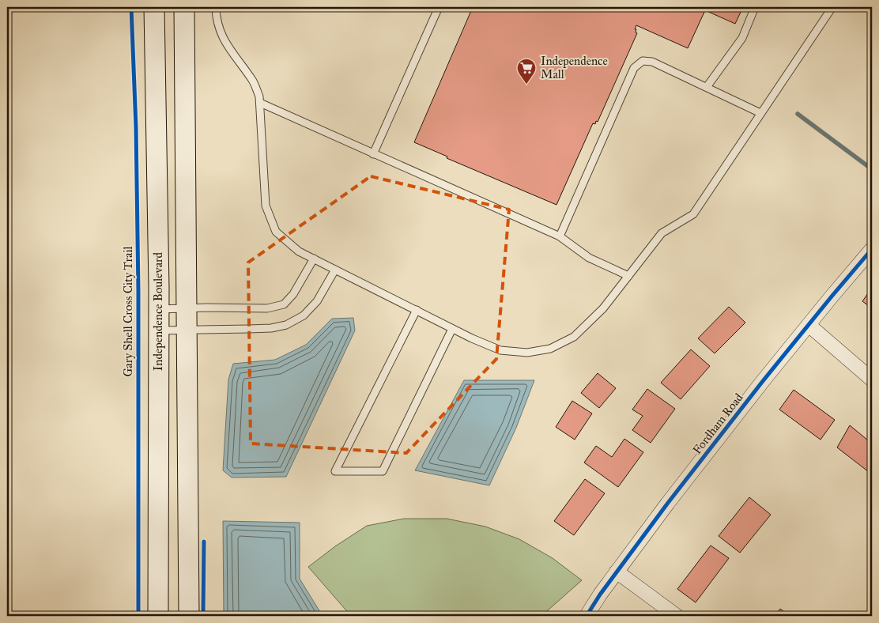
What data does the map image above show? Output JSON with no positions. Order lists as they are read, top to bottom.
{
  "streets": {
    "main road": ["Independence Boulevard"],
    "street": ["Fordham Road"],
    "cycle path": ["Gary Shell Cross City Trail"]
  },
  "places": {
    "supermarket": ["Independence Mall"]
  }
}
